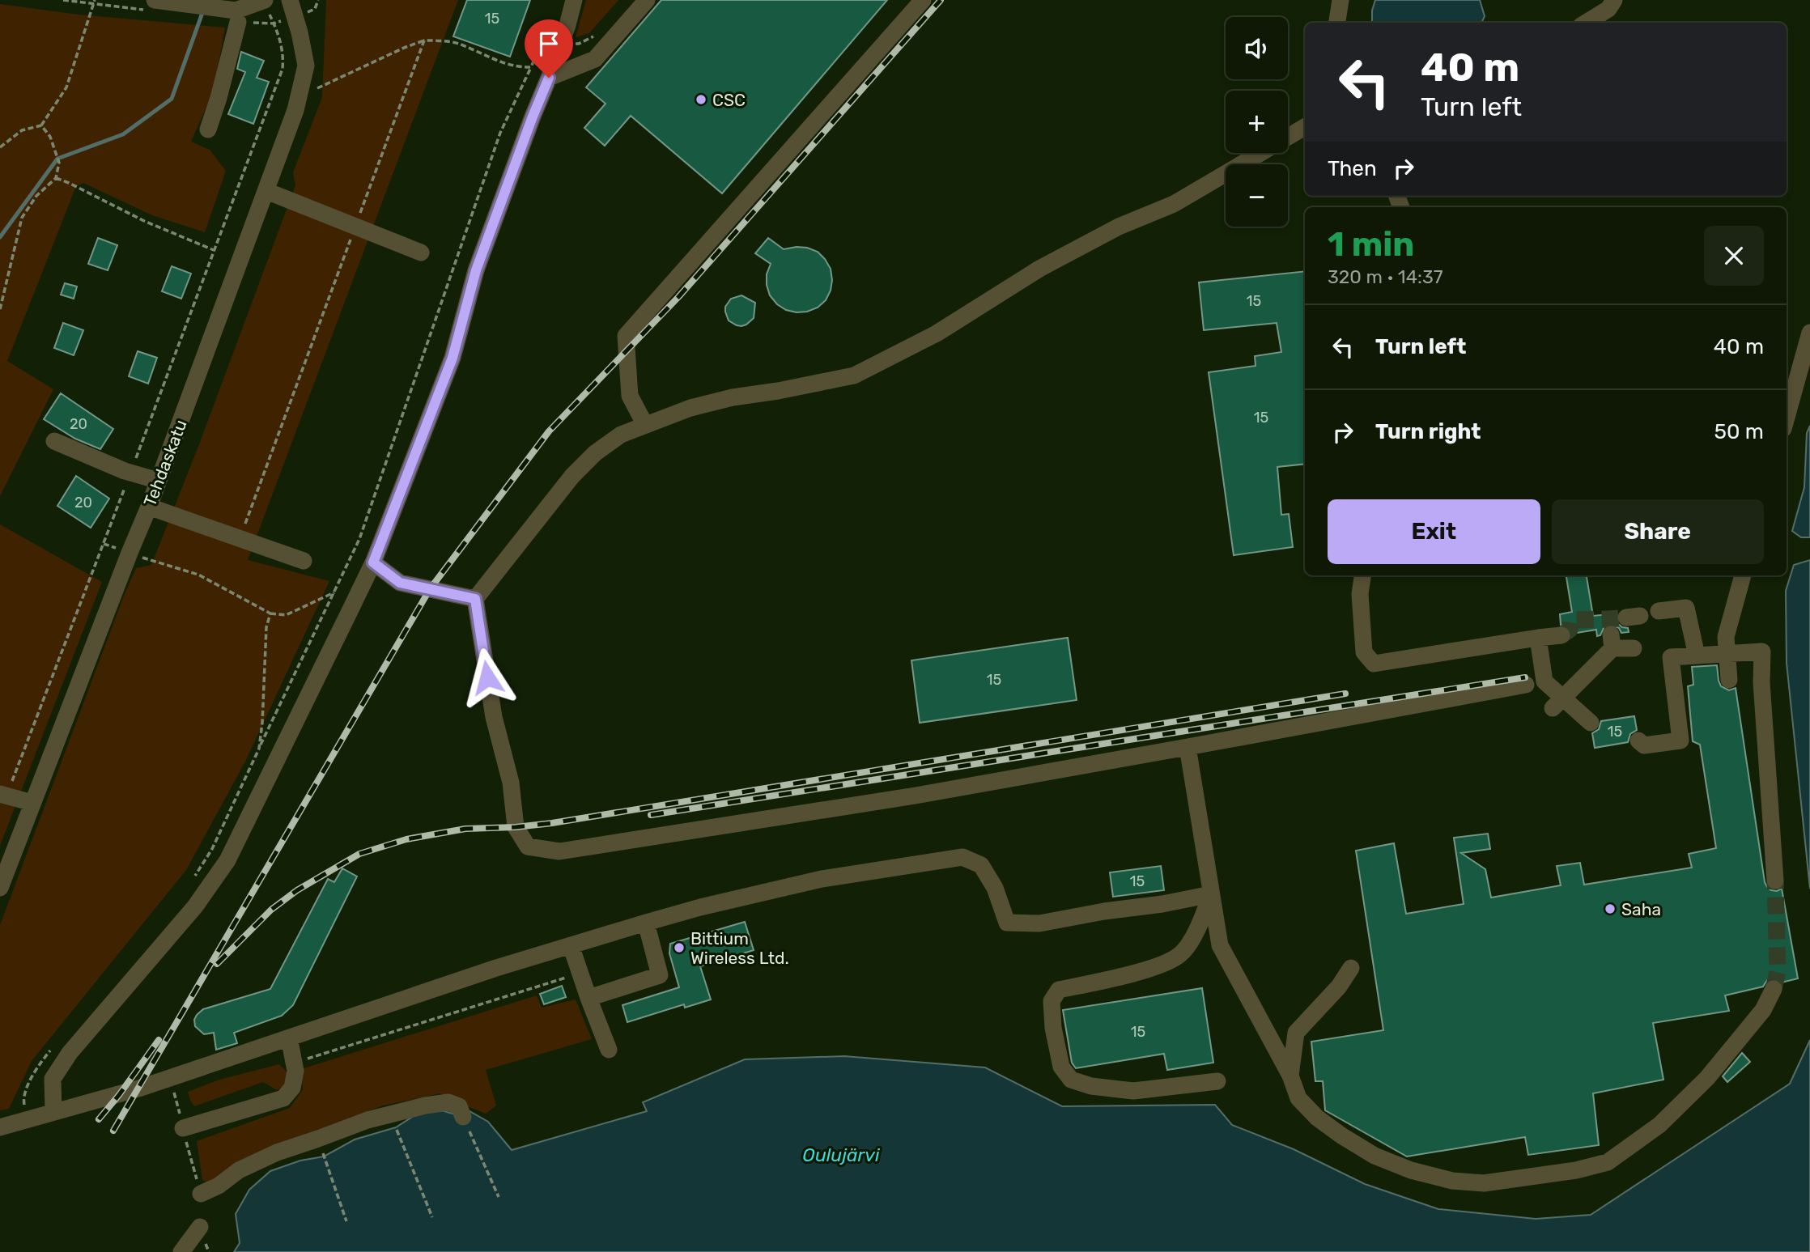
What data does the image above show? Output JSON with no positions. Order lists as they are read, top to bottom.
{
  "streets": {
    "street": ["Tehdaskatu"]
  },
  "water": ["Oulujärvi"],
  "places": ["CSC", "Saha", "Bittium Wireless Ltd."],
  "house_numbers": [
    "15",
    "15",
    "15",
    "20",
    "20",
    "15",
    "15",
    "15",
    "15"
  ],
  "page": {
    "map_buttons": ["+", "−"],
    "turn": ["40 m", "Turn left"],
    "then": "Then",
    "heading": ["1 min", "320 m · 14:37"],
    "list": [
      {
        "name": "Turn left",
        "value": "40 m"
      },
      {
        "name": "Turn right",
        "value": "50 m"
      }
    ],
    "buttons": ["Exit", "Share"]
  }
}
